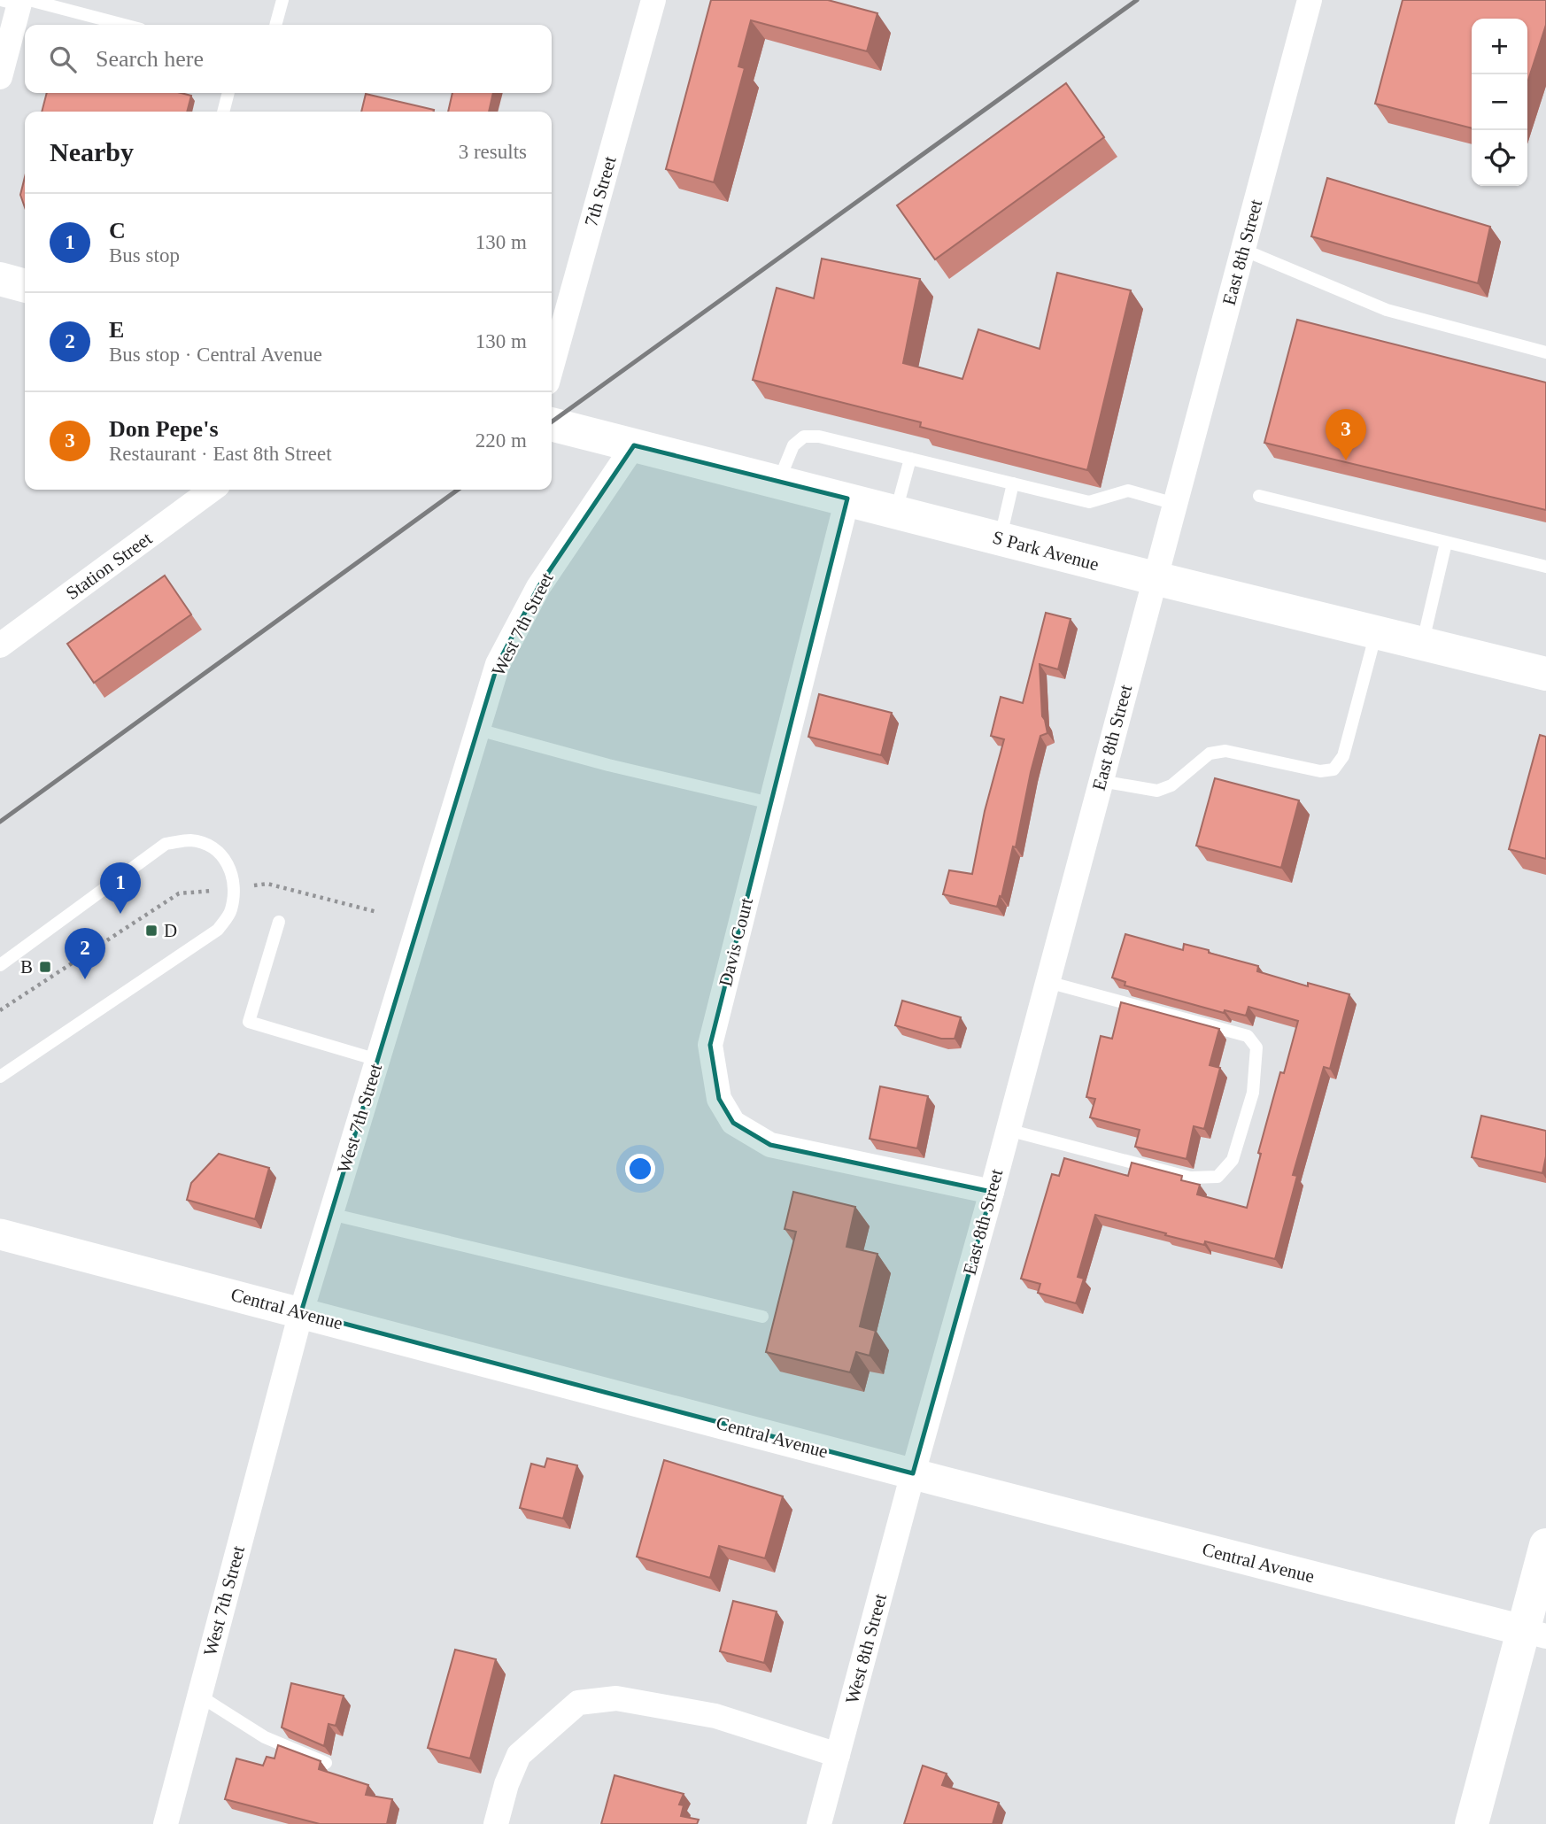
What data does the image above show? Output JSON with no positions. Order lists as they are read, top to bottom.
{
  "streets": {
    "main road": ["S Park Avenue"],
    "street": [
      "7th Street",
      "East 8th Street",
      "Station Street",
      "West 7th Street",
      "Davis Court",
      "Central Avenue",
      "West 8th Street"
    ]
  },
  "crossings": [
    ["East 8th Street", "S Park Avenue"],
    ["East 8th Street", "Davis Court"],
    ["East 8th Street", "Central Avenue"],
    ["East 8th Street", "West 8th Street"],
    ["S Park Avenue", "West 7th Street"],
    ["S Park Avenue", "Davis Court"],
    ["West 7th Street", "Central Avenue"],
    ["Central Avenue", "West 8th Street"]
  ],
  "places": {
    "transit": ["D", "B"]
  },
  "page": {
    "map_buttons": ["+", "−"],
    "search": "Search here",
    "heading": ["Nearby", "3 results"],
    "list": [
      {
        "mark": "1",
        "name": "C",
        "note": "Bus stop",
        "value": "130 m"
      },
      {
        "mark": "2",
        "name": "E",
        "note": "Bus stop · Central Avenue",
        "value": "130 m"
      },
      {
        "mark": "3",
        "name": "Don Pepe's",
        "note": "Restaurant · East 8th Street",
        "value": "220 m"
      }
    ],
    "pins": ["3", "1", "2"]
  }
}
